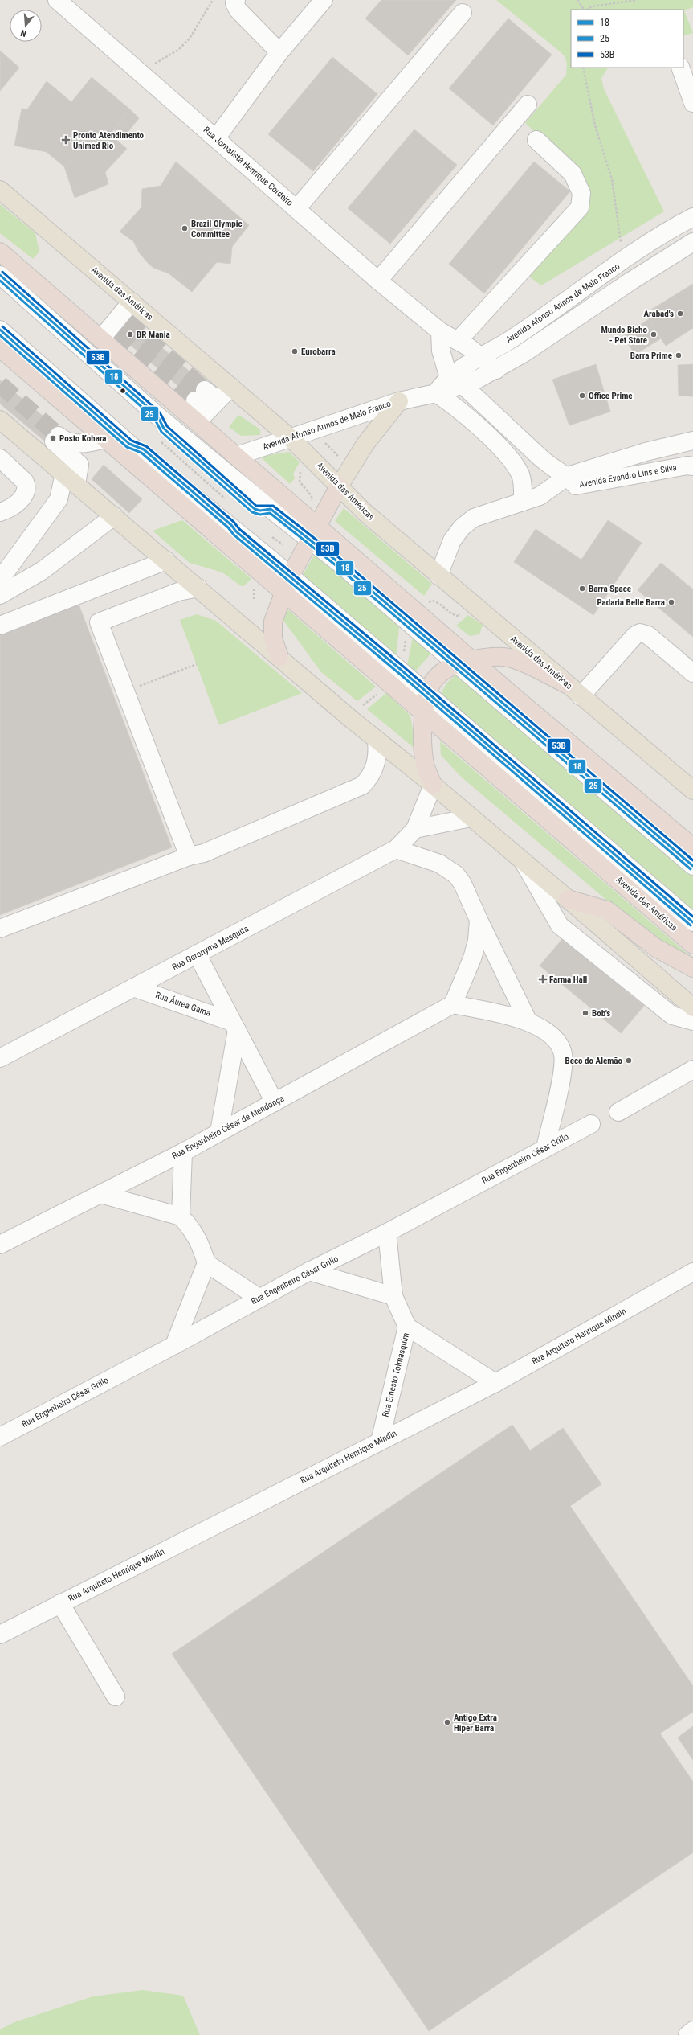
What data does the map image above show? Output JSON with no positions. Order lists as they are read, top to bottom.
{
  "streets": {
    "highway": ["Avenida das Américas"],
    "street": [
      "Rua Jornalista Henrique Cordeiro",
      "Avenida Afonso Arinos de Melo Franco",
      "Avenida Evandro Lins e Silva",
      "Rua Geronyma Mesquita",
      "Rua Áurea Gama",
      "Rua Engenheiro César de Mendonça",
      "Rua Engenheiro César Grillo",
      "Rua Arquiteto Henrique Mindin",
      "Rua Ernesto Tolmasquim"
    ]
  },
  "crossings": [
    ["Rua Jornalista Henrique Cordeiro", "Avenida Afonso Arinos de Melo Franco"],
    ["Avenida das Américas", "Avenida Afonso Arinos de Melo Franco"],
    ["Avenida das Américas", "Avenida Evandro Lins e Silva"],
    ["Rua Geronyma Mesquita", "Rua Áurea Gama"],
    ["Rua Áurea Gama", "Rua Engenheiro César de Mendonça"],
    ["Rua Engenheiro César Grillo", "Rua Ernesto Tolmasquim"],
    ["Rua Arquiteto Henrique Mindin", "Rua Ernesto Tolmasquim"]
  ],
  "places": {
    "health": ["Pronto Atendimento Unimed Rio", "Farma Hall"],
    "other": [
      "Brazil Olympic Committee",
      "Arabad's",
      "BR Mania",
      "Mundo Bicho - Pet Store",
      "Eurobarra",
      "Barra Prime",
      "Office Prime",
      "Posto Kohara",
      "Barra Space",
      "Padaria Belle Barra",
      "Bob's",
      "Beco do Alemão",
      "Antigo Extra Hiper Barra"
    ]
  },
  "lines": ["transit line 53B", "transit line 18", "transit line 25"],
  "legend": ["18", "25", "53B"],
  "north": "bottom"
}
